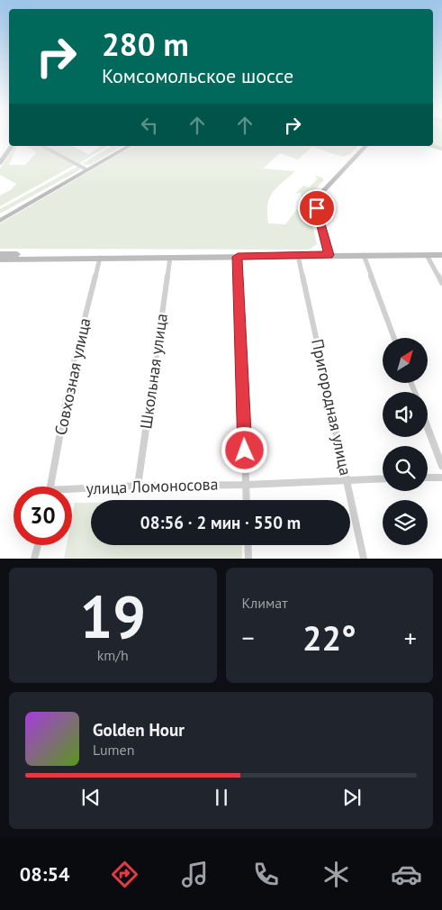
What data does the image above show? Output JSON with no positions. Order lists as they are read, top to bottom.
{
  "streets": {
    "street": [
      "Школьная улица",
      "Совхозная улица",
      "Пригородная улица",
      "улица Ломоносова"
    ]
  },
  "crossings": [
    ["Школьная улица", "улица Ломоносова"],
    ["Пригородная улица", "улица Ломоносова"]
  ],
  "north": "top right",
  "page": {
    "turn": ["280 m", "Комсомольское шоссе"],
    "limit": "30",
    "trip": "08:56 · 2 мин · 550 m",
    "tile": [
      ["19", "km/h"],
      "Климат"
    ],
    "heat": ["−", "22°", "+"],
    "song": ["Golden Hour", "Lumen"],
    "tabs": "08:54"
  }
}
